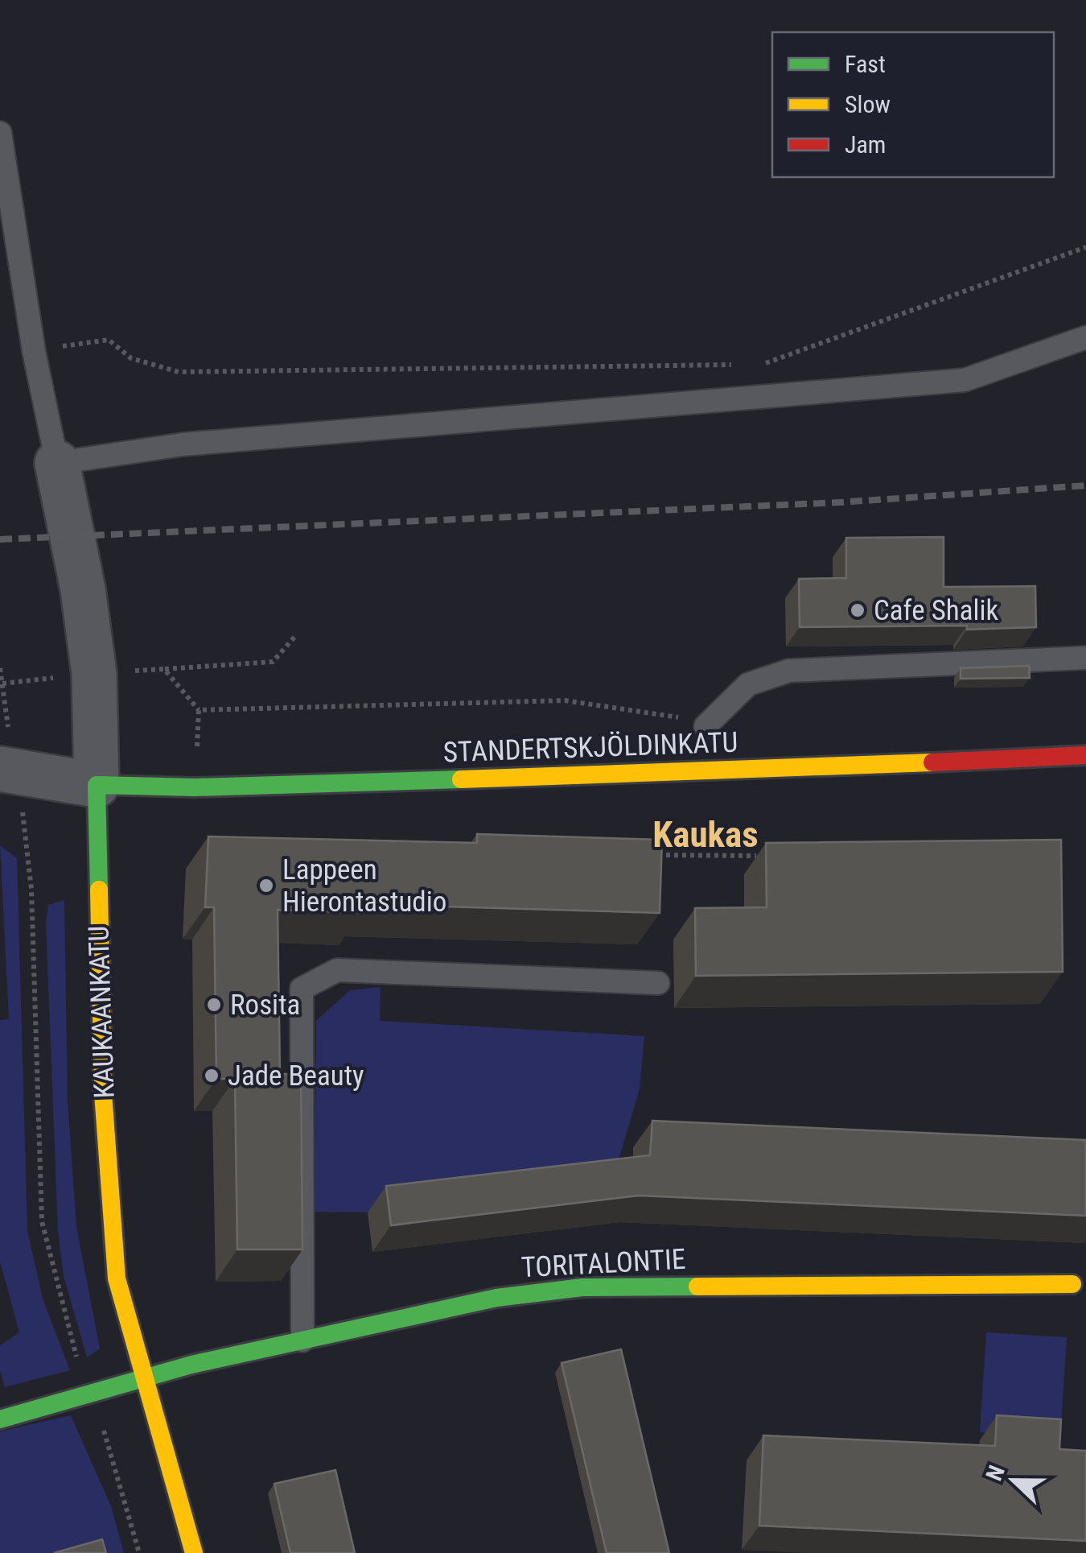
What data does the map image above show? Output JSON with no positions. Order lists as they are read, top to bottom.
{
  "streets": {
    "street": ["STANDERTSKJÖLDINKATU", "KAUKAANKATU", "TORITALONTIE"]
  },
  "crossings": [
    ["STANDERTSKJÖLDINKATU", "KAUKAANKATU"],
    ["KAUKAANKATU", "TORITALONTIE"]
  ],
  "districts": ["Kaukas"],
  "places": [
    "Cafe Shalik",
    "Lappeen Hierontastudio",
    "Rosita",
    "Jade Beauty"
  ],
  "legend": ["Fast", "Slow", "Jam"],
  "north": "left"
}
